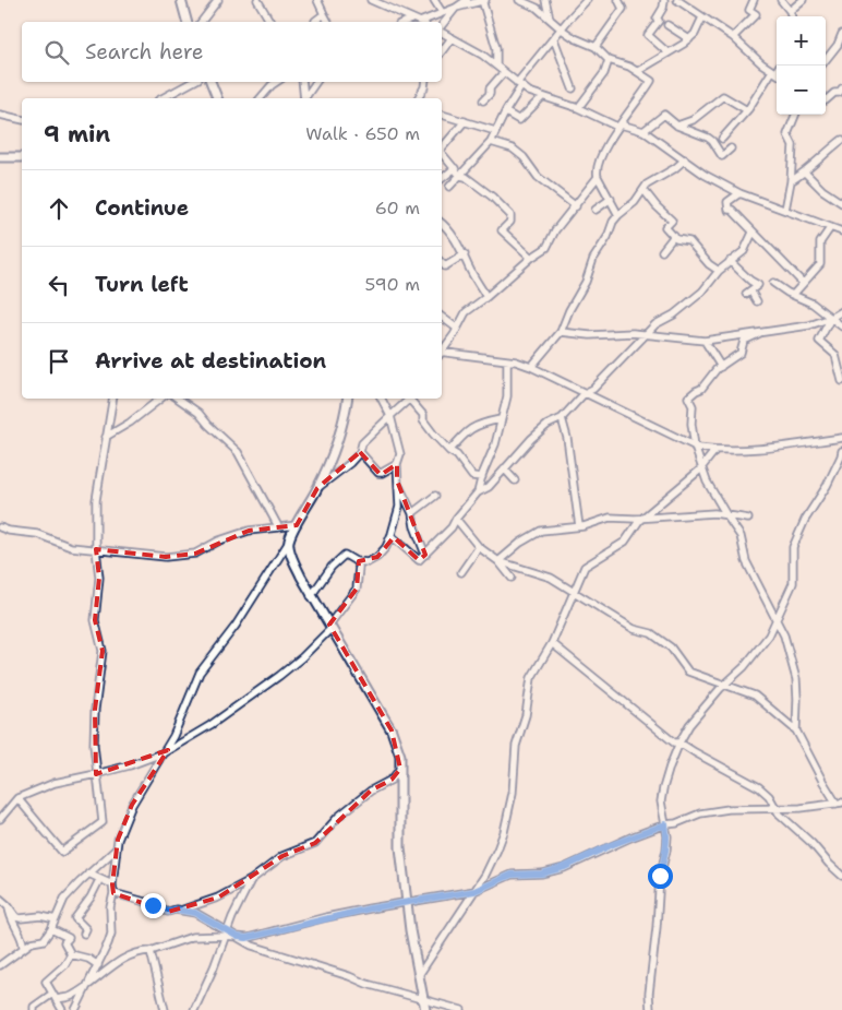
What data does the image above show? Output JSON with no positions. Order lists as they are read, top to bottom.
{
  "page": {
    "map_buttons": ["+", "−"],
    "search": "Search here",
    "heading": ["9 min", "Walk · 650 m"],
    "list": [
      ["Continue", "60 m"],
      ["Turn left", "590 m"],
      "Arrive at destination"
    ]
  }
}
